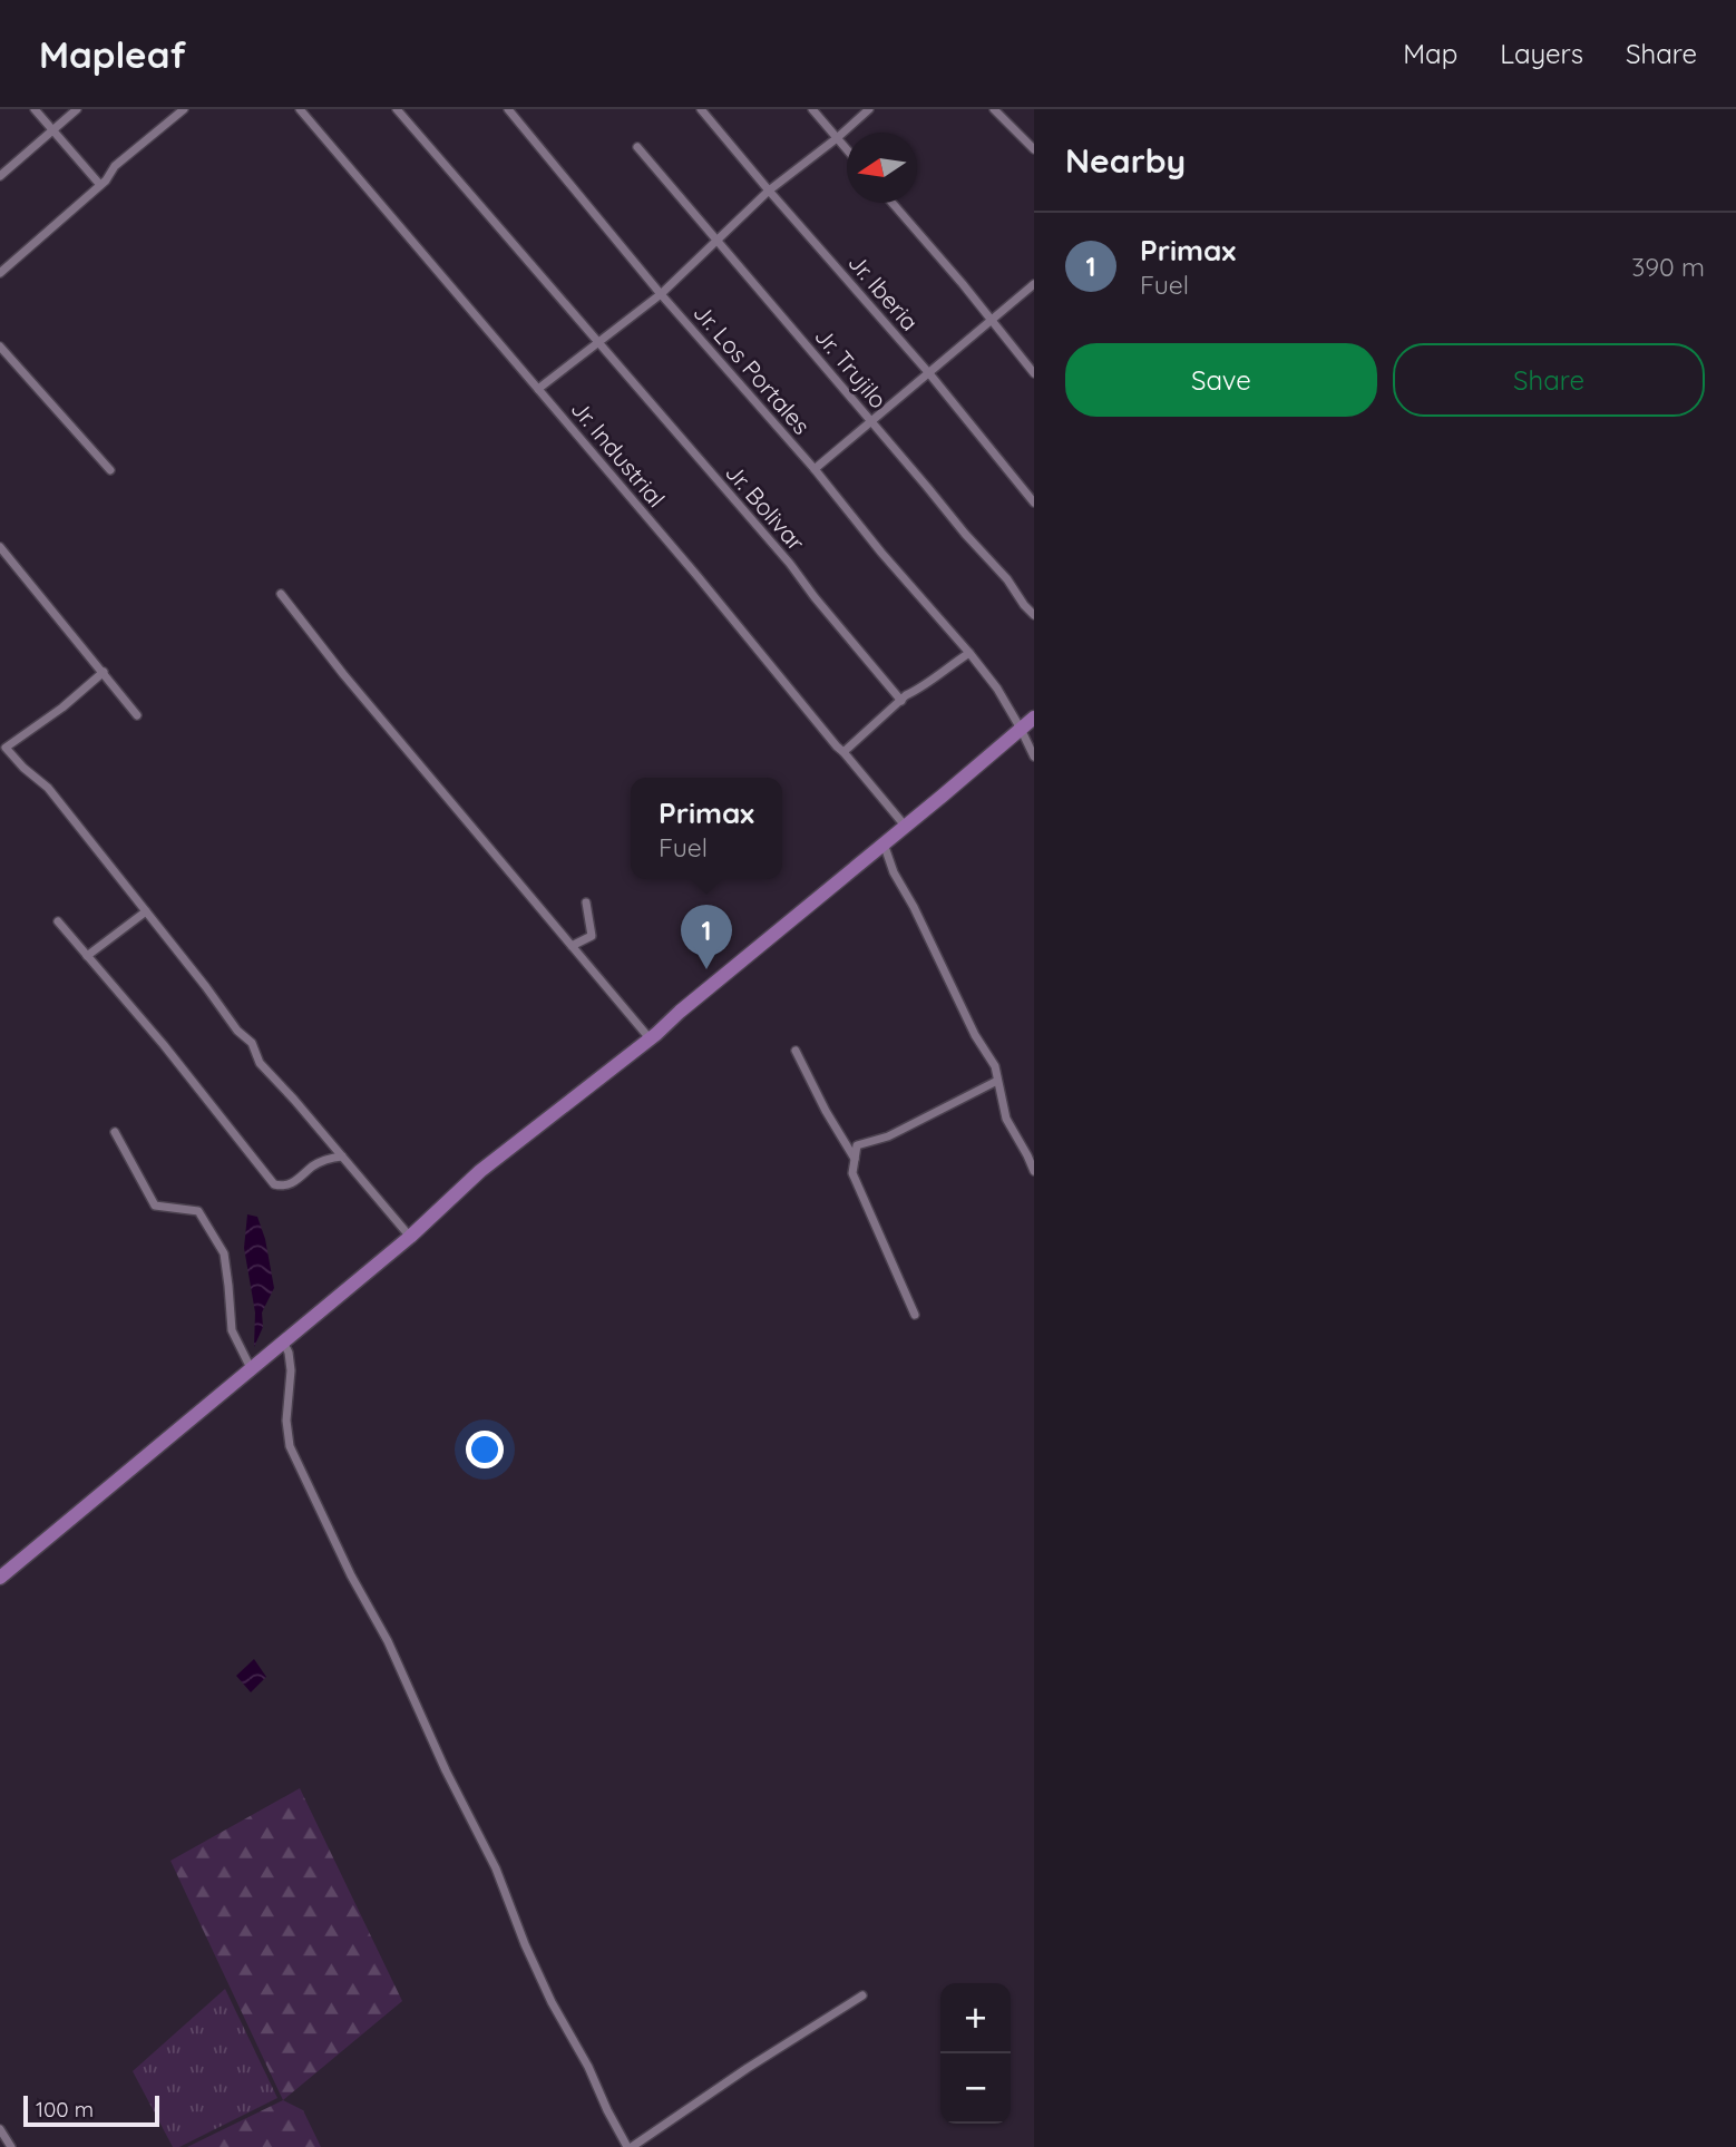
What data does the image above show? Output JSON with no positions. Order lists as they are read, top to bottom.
{
  "streets": {
    "street": [
      "Jr. Iberia",
      "Jr. Trujilo",
      "Jr. Los Portales",
      "Jr. Industrial",
      "Jr. Bolivar"
    ]
  },
  "scale_bar": "100 m",
  "north": "left",
  "page": {
    "header": "Mapleaf",
    "nav": ["Map", "Layers", "Share"],
    "heading": "Nearby",
    "list": [
      {
        "mark": "1",
        "name": "Primax",
        "note": "Fuel",
        "value": "390 m"
      }
    ],
    "buttons": ["Save", "Share"],
    "popup": ["Primax", "Fuel"],
    "pins": "1",
    "map_buttons": ["+", "−"],
    "scale": "100 m"
  }
}
